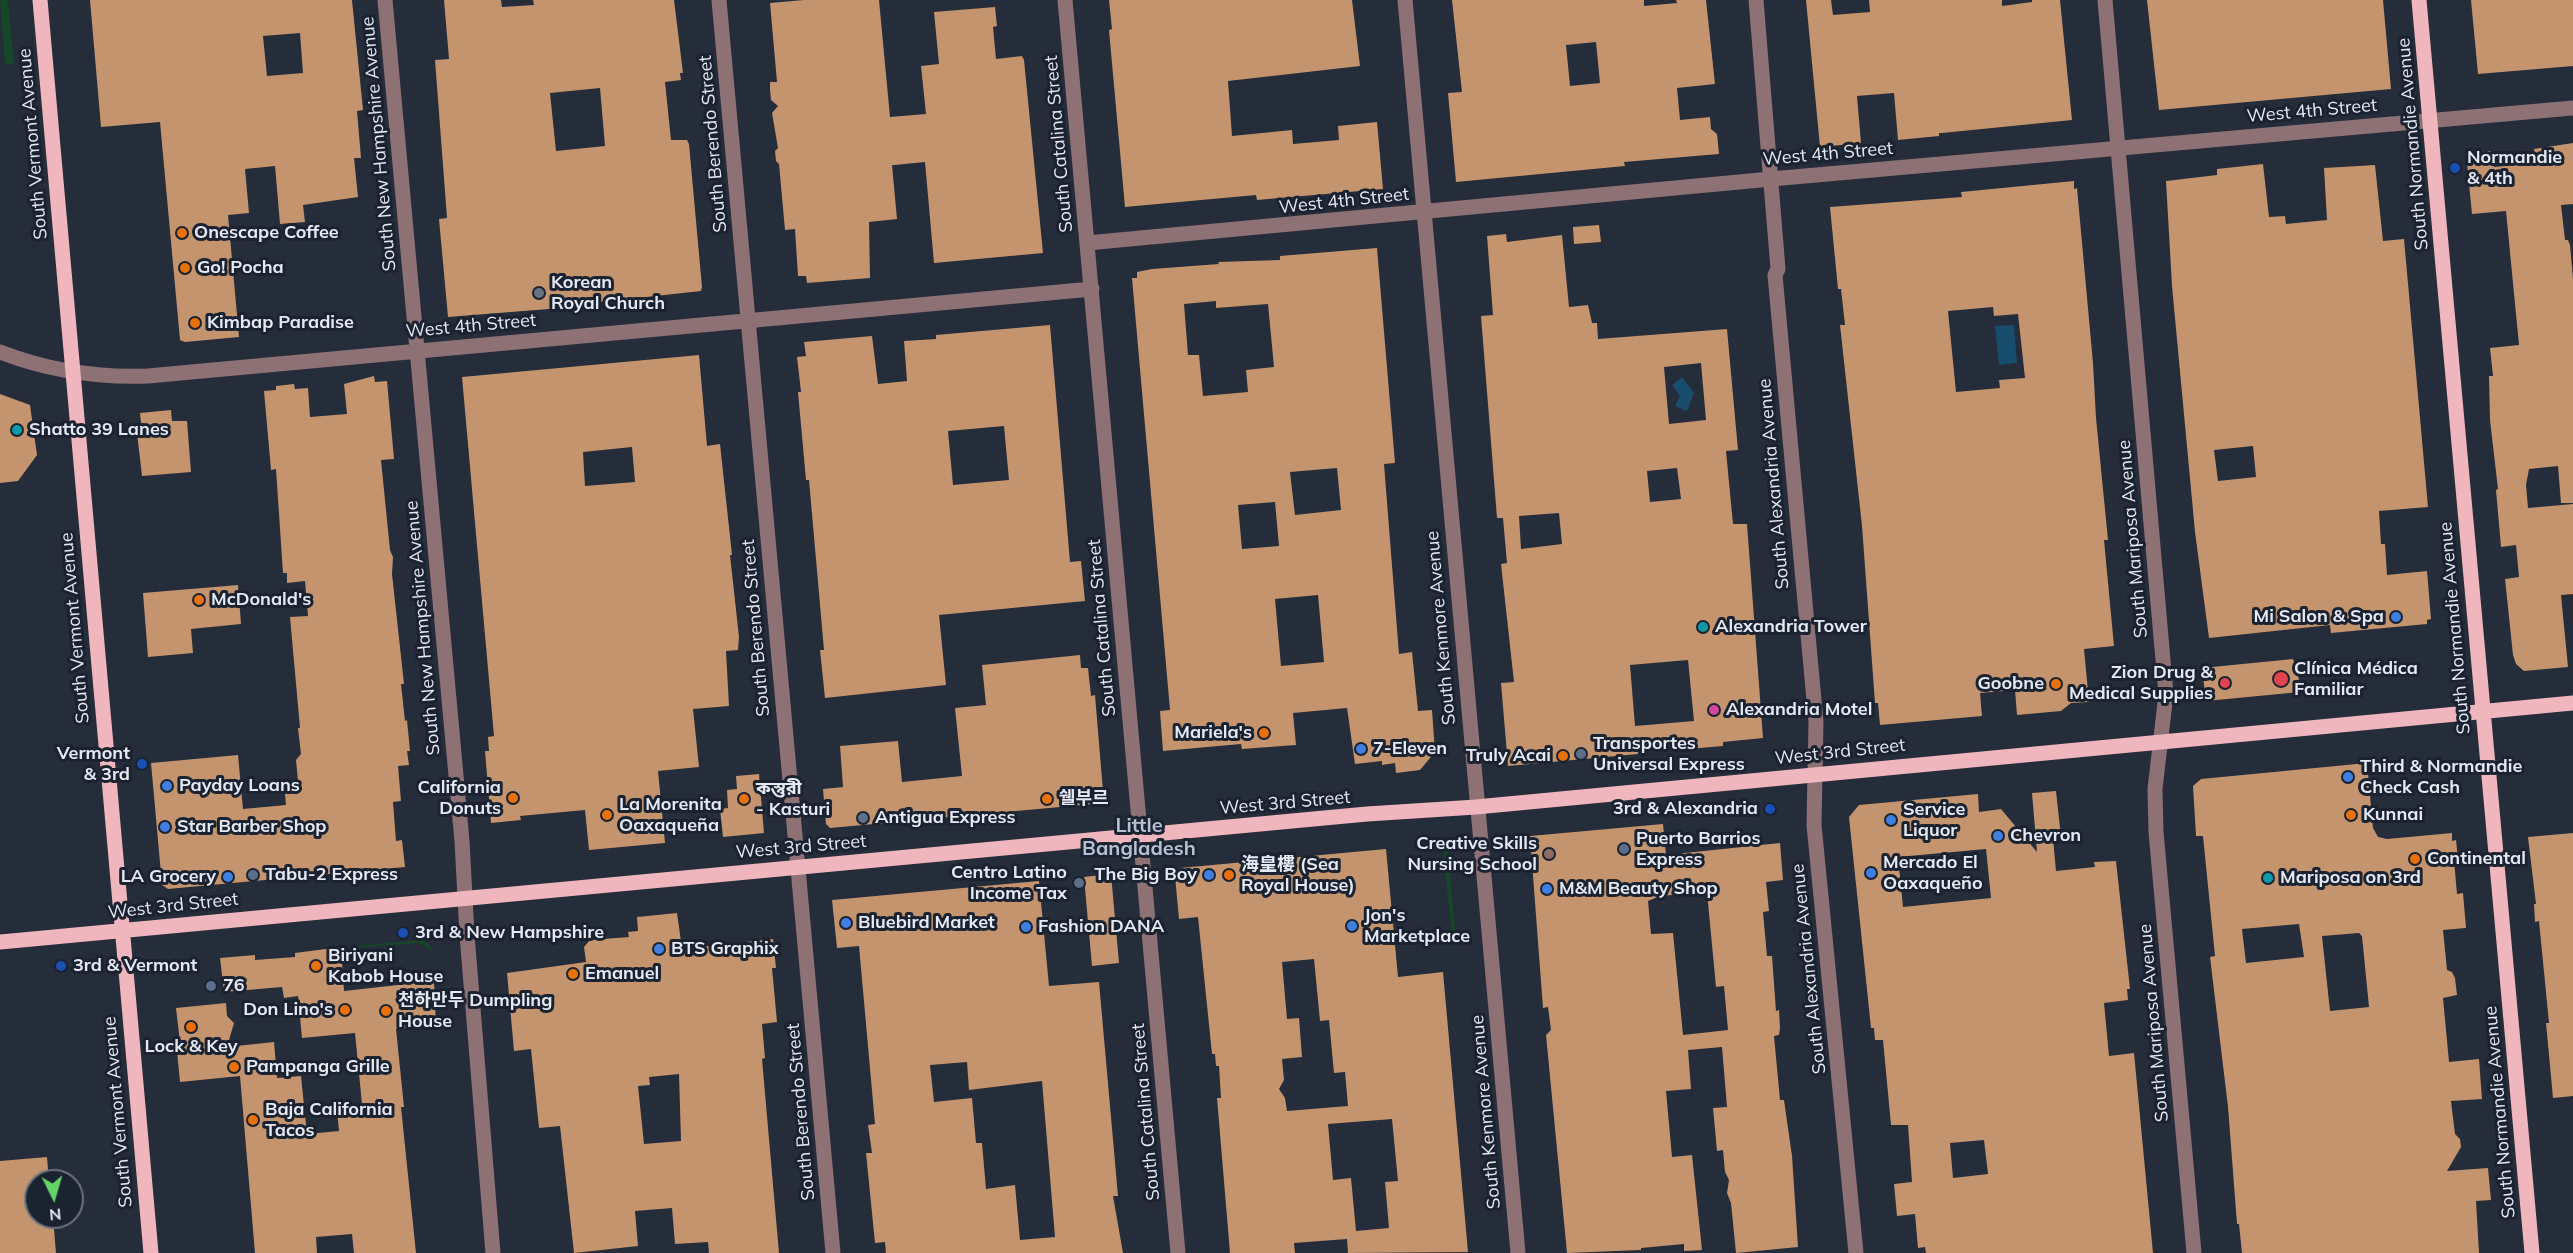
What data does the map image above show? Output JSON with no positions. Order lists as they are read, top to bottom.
{
  "streets": {
    "main road": ["South Vermont Avenue", "South Normandie Avenue", "West 3rd Street"],
    "street": [
      "West 4th Street",
      "South New Hampshire Avenue",
      "South Berendo Street",
      "South Catalina Street",
      "South Alexandria Avenue",
      "South Mariposa Avenue",
      "South Kenmore Avenue"
    ]
  },
  "crossings": [
    ["West 4th Street", "South Vermont Avenue"],
    ["West 4th Street", "South New Hampshire Avenue"],
    ["West 4th Street", "South Berendo Street"],
    ["West 4th Street", "South Catalina Street"],
    ["West 4th Street", "South Normandie Avenue"],
    ["West 4th Street", "South Alexandria Avenue"],
    ["West 4th Street", "South Mariposa Avenue"],
    ["West 4th Street", "South Kenmore Avenue"],
    ["South Vermont Avenue", "West 3rd Street"],
    ["South New Hampshire Avenue", "West 3rd Street"],
    ["South Berendo Street", "West 3rd Street"],
    ["South Catalina Street", "West 3rd Street"],
    ["South Normandie Avenue", "West 3rd Street"],
    ["South Alexandria Avenue", "West 3rd Street"],
    ["South Mariposa Avenue", "West 3rd Street"],
    ["South Kenmore Avenue", "West 3rd Street"]
  ],
  "districts": ["Little Bangladesh"],
  "places": [
    "Normandie & 4th",
    "Onescape Coffee",
    "Go! Pocha",
    "Korean Royal Church",
    "Kimbap Paradise",
    "Shatto 39 Lanes",
    "McDonald's",
    "Mi Salon & Spa",
    "Alexandria Tower",
    "Clínica Médica Familiar",
    "Zion Drug & Medical Supplies",
    "Goobne",
    "Alexandria Motel",
    "Mariela's",
    "7-Eleven",
    "Transportes Universal Express",
    "Truly Acai",
    "Vermont & 3rd",
    "Third & Normandie Check Cash",
    "Payday Loans",
    "California Donuts",
    "কস্তুরী - Kasturi",
    "쉘부르",
    "3rd & Alexandria",
    "La Morenita Oaxaqueña",
    "Kunnai",
    "Antigua Express",
    "Service Liquor",
    "Star Barber Shop",
    "Chevron",
    "Puerto Barrios Express",
    "Creative Skills Nursing School",
    "Continental",
    "Mercado El Oaxaqueño",
    "Tabu-2 Express",
    "The Big Boy",
    "海皇樓 (Sea Royal House)",
    "LA Grocery",
    "Mariposa on 3rd",
    "Centro Latino Income Tax",
    "M&M Beauty Shop",
    "Bluebird Market",
    "Jon's Marketplace",
    "Fashion DANA",
    "3rd & New Hampshire",
    "BTS Graphix",
    "3rd & Vermont",
    "Biriyani Kabob House",
    "Emanuel",
    "76",
    "Don Lino's",
    "천하만두 Dumpling House",
    "Lock & Key",
    "Pampanga Grille",
    "Baja California Tacos"
  ],
  "north": "bottom"
}
